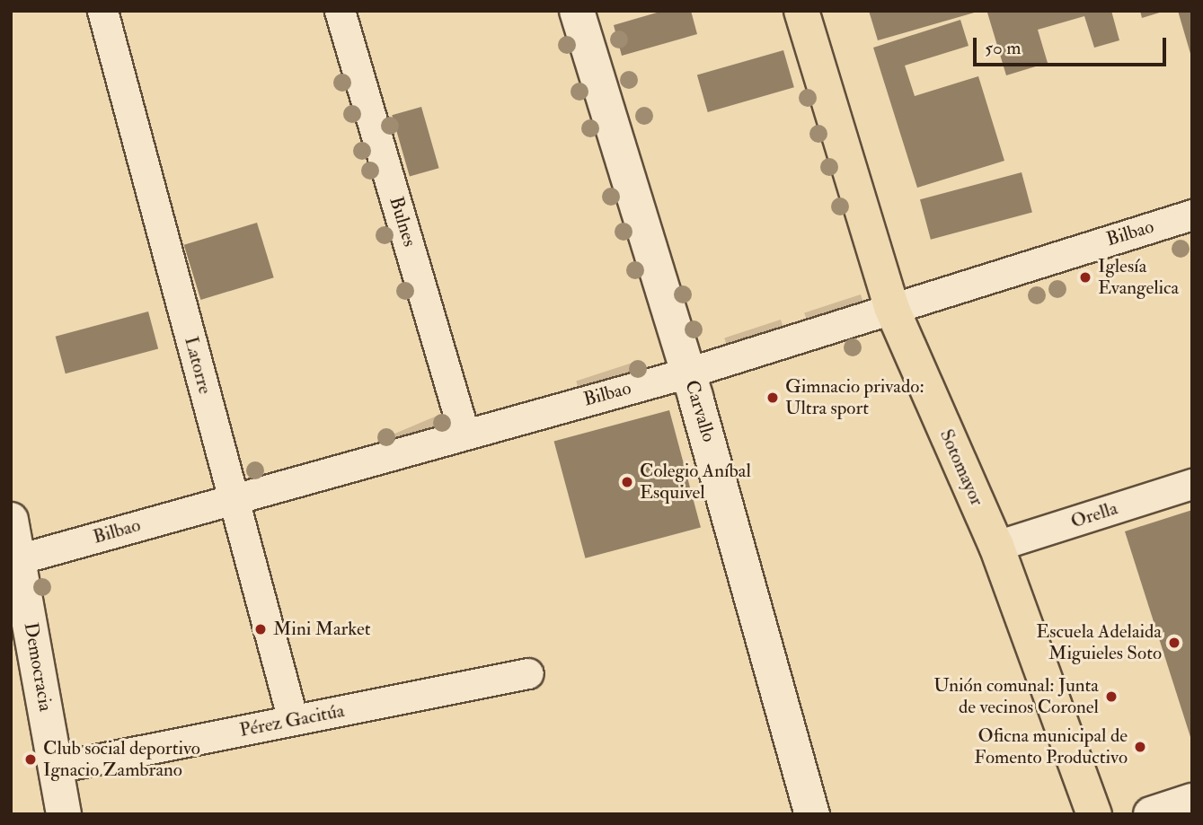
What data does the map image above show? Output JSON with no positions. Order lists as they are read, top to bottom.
{
  "streets": {
    "main road": ["Carvallo", "Sotomayor", "Democracia"],
    "street": [
      "Bulnes",
      "Bilbao",
      "Latorre",
      "Orella",
      "Pérez Gacitúa"
    ]
  },
  "crossings": [
    ["Bulnes", "Bilbao"],
    ["Bilbao", "Latorre"],
    ["Bilbao", "Carvallo"],
    ["Bilbao", "Sotomayor"],
    ["Bilbao", "Democracia"],
    ["Latorre", "Pérez Gacitúa"],
    ["Sotomayor", "Orella"],
    ["Democracia", "Pérez Gacitúa"]
  ],
  "places": [
    "Iglesía Evangelica",
    "Gimnacio privado: Ultra sport",
    "Colegio Aníbal Esquivel",
    "Mini Market",
    "Escuela Adelaida Miguieles Soto",
    "Unión comunal: Junta de vecinos Coronel",
    "Oficna municipal de Fomento Productivo",
    "Club social deportivo Ignacio Zambrano"
  ],
  "scale_bar": "50 m"
}
